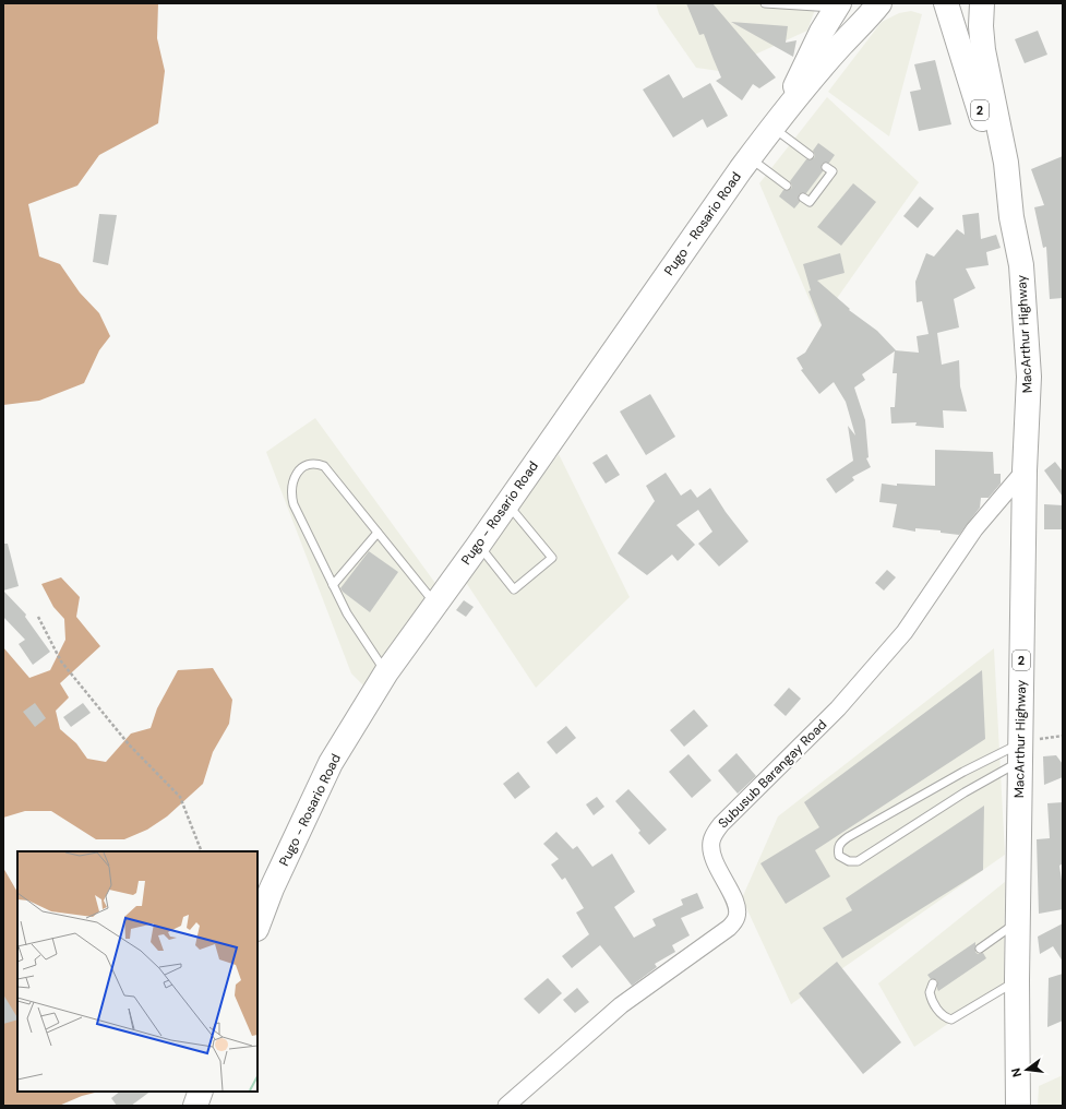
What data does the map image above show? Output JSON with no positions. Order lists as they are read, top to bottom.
{
  "streets": {
    "main road": ["2", "Pugo - Rosario Road", "MacArthur Highway"],
    "street": ["Subusub Barangay Road"]
  },
  "crossings": [
    ["MacArthur Highway", "Subusub Barangay Road"]
  ],
  "north": "left"
}
